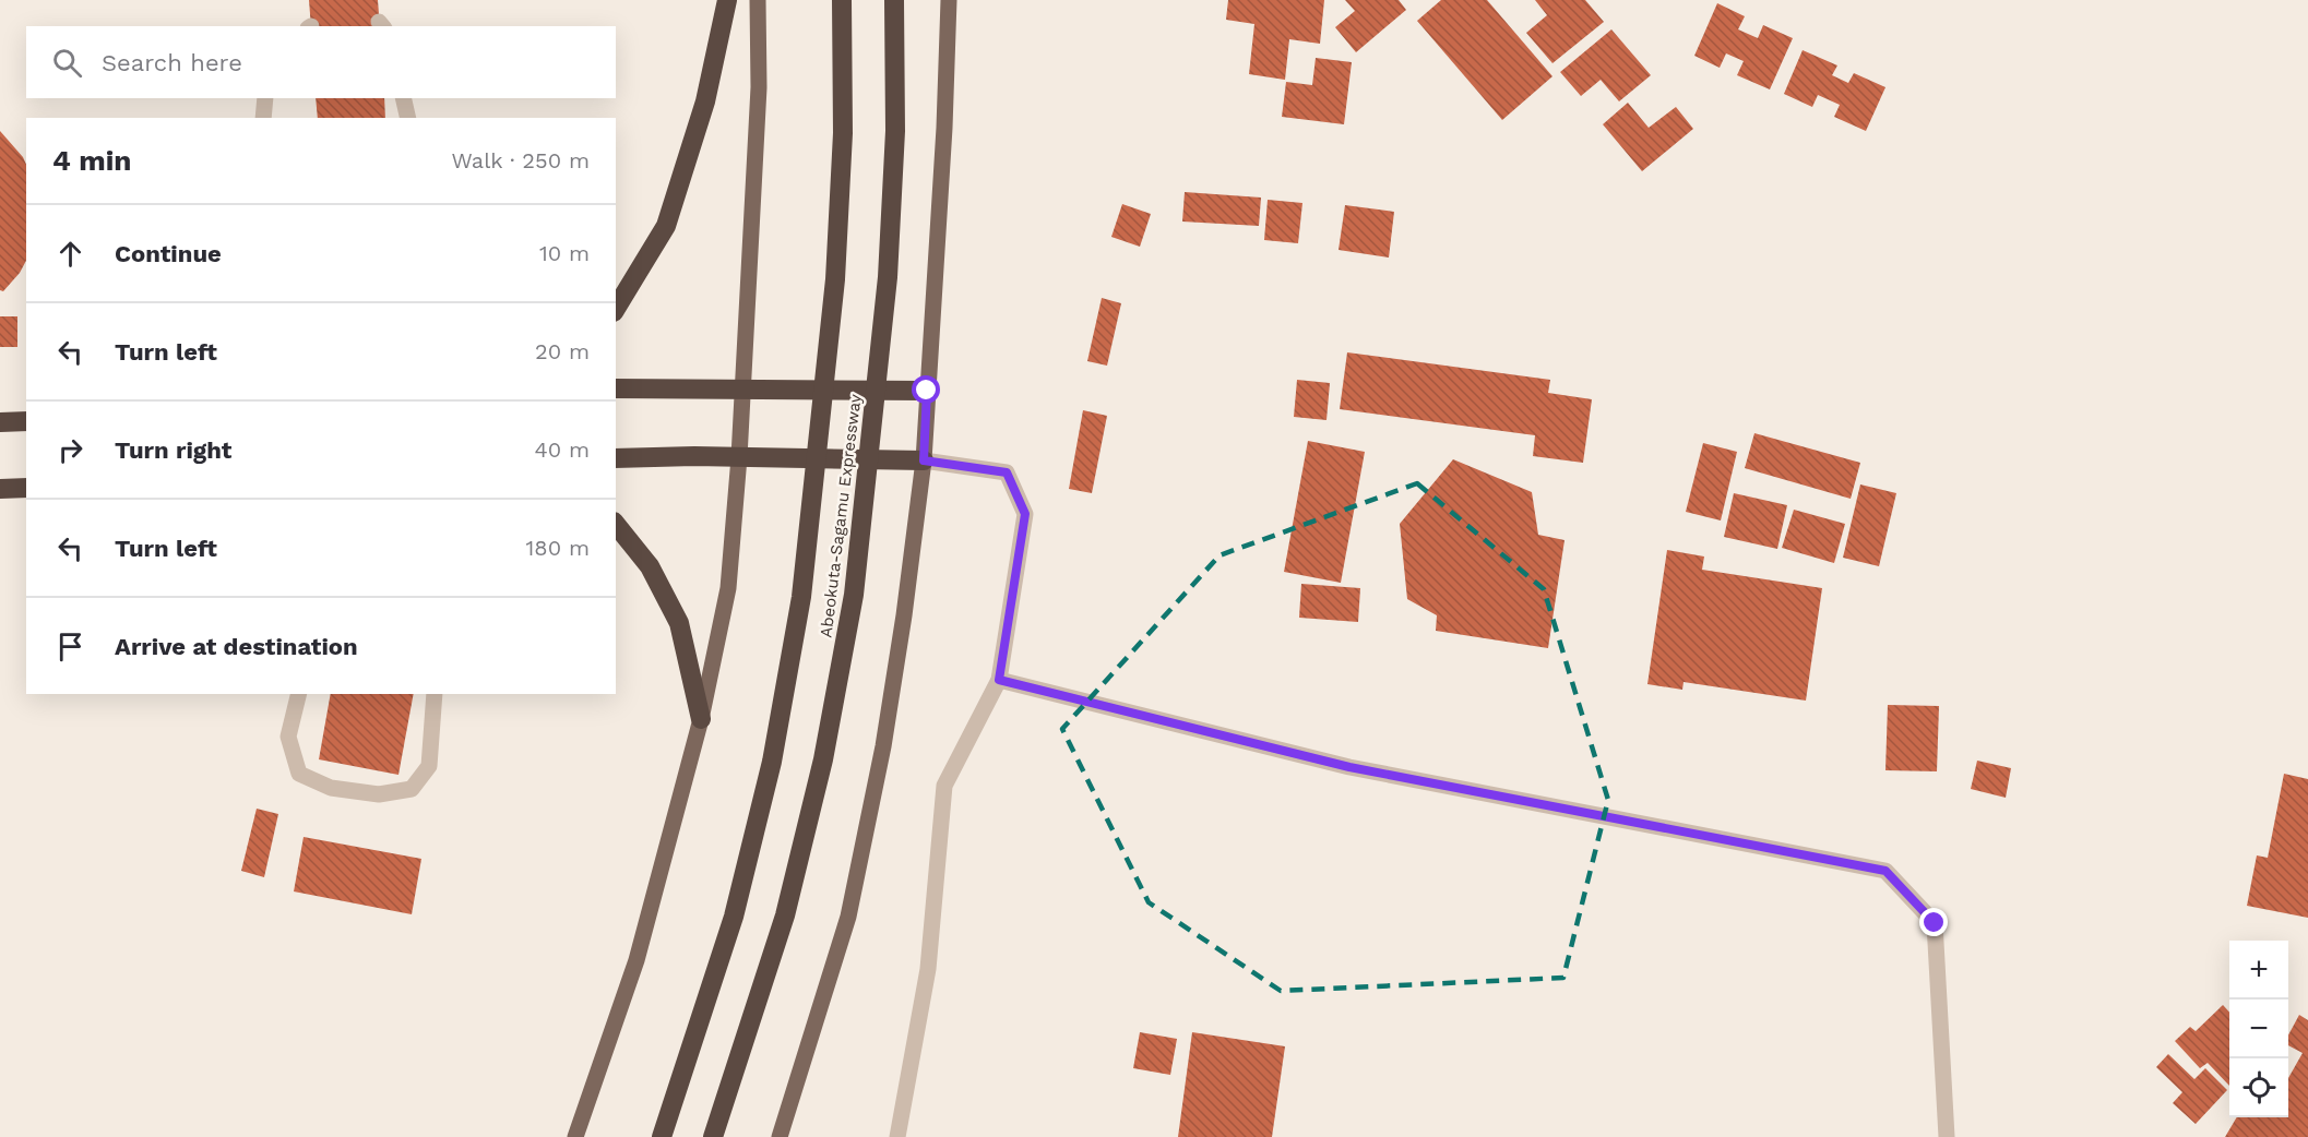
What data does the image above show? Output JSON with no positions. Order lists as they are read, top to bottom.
{
  "streets": {
    "highway": ["Abeokuta-Sagamu Expressway"]
  },
  "page": {
    "search": "Search here",
    "heading": ["4 min", "Walk · 250 m"],
    "list": [
      ["Continue", "10 m"],
      ["Turn left", "20 m"],
      ["Turn right", "40 m"],
      ["Turn left", "180 m"],
      "Arrive at destination"
    ],
    "map_buttons": ["+", "−"]
  }
}
